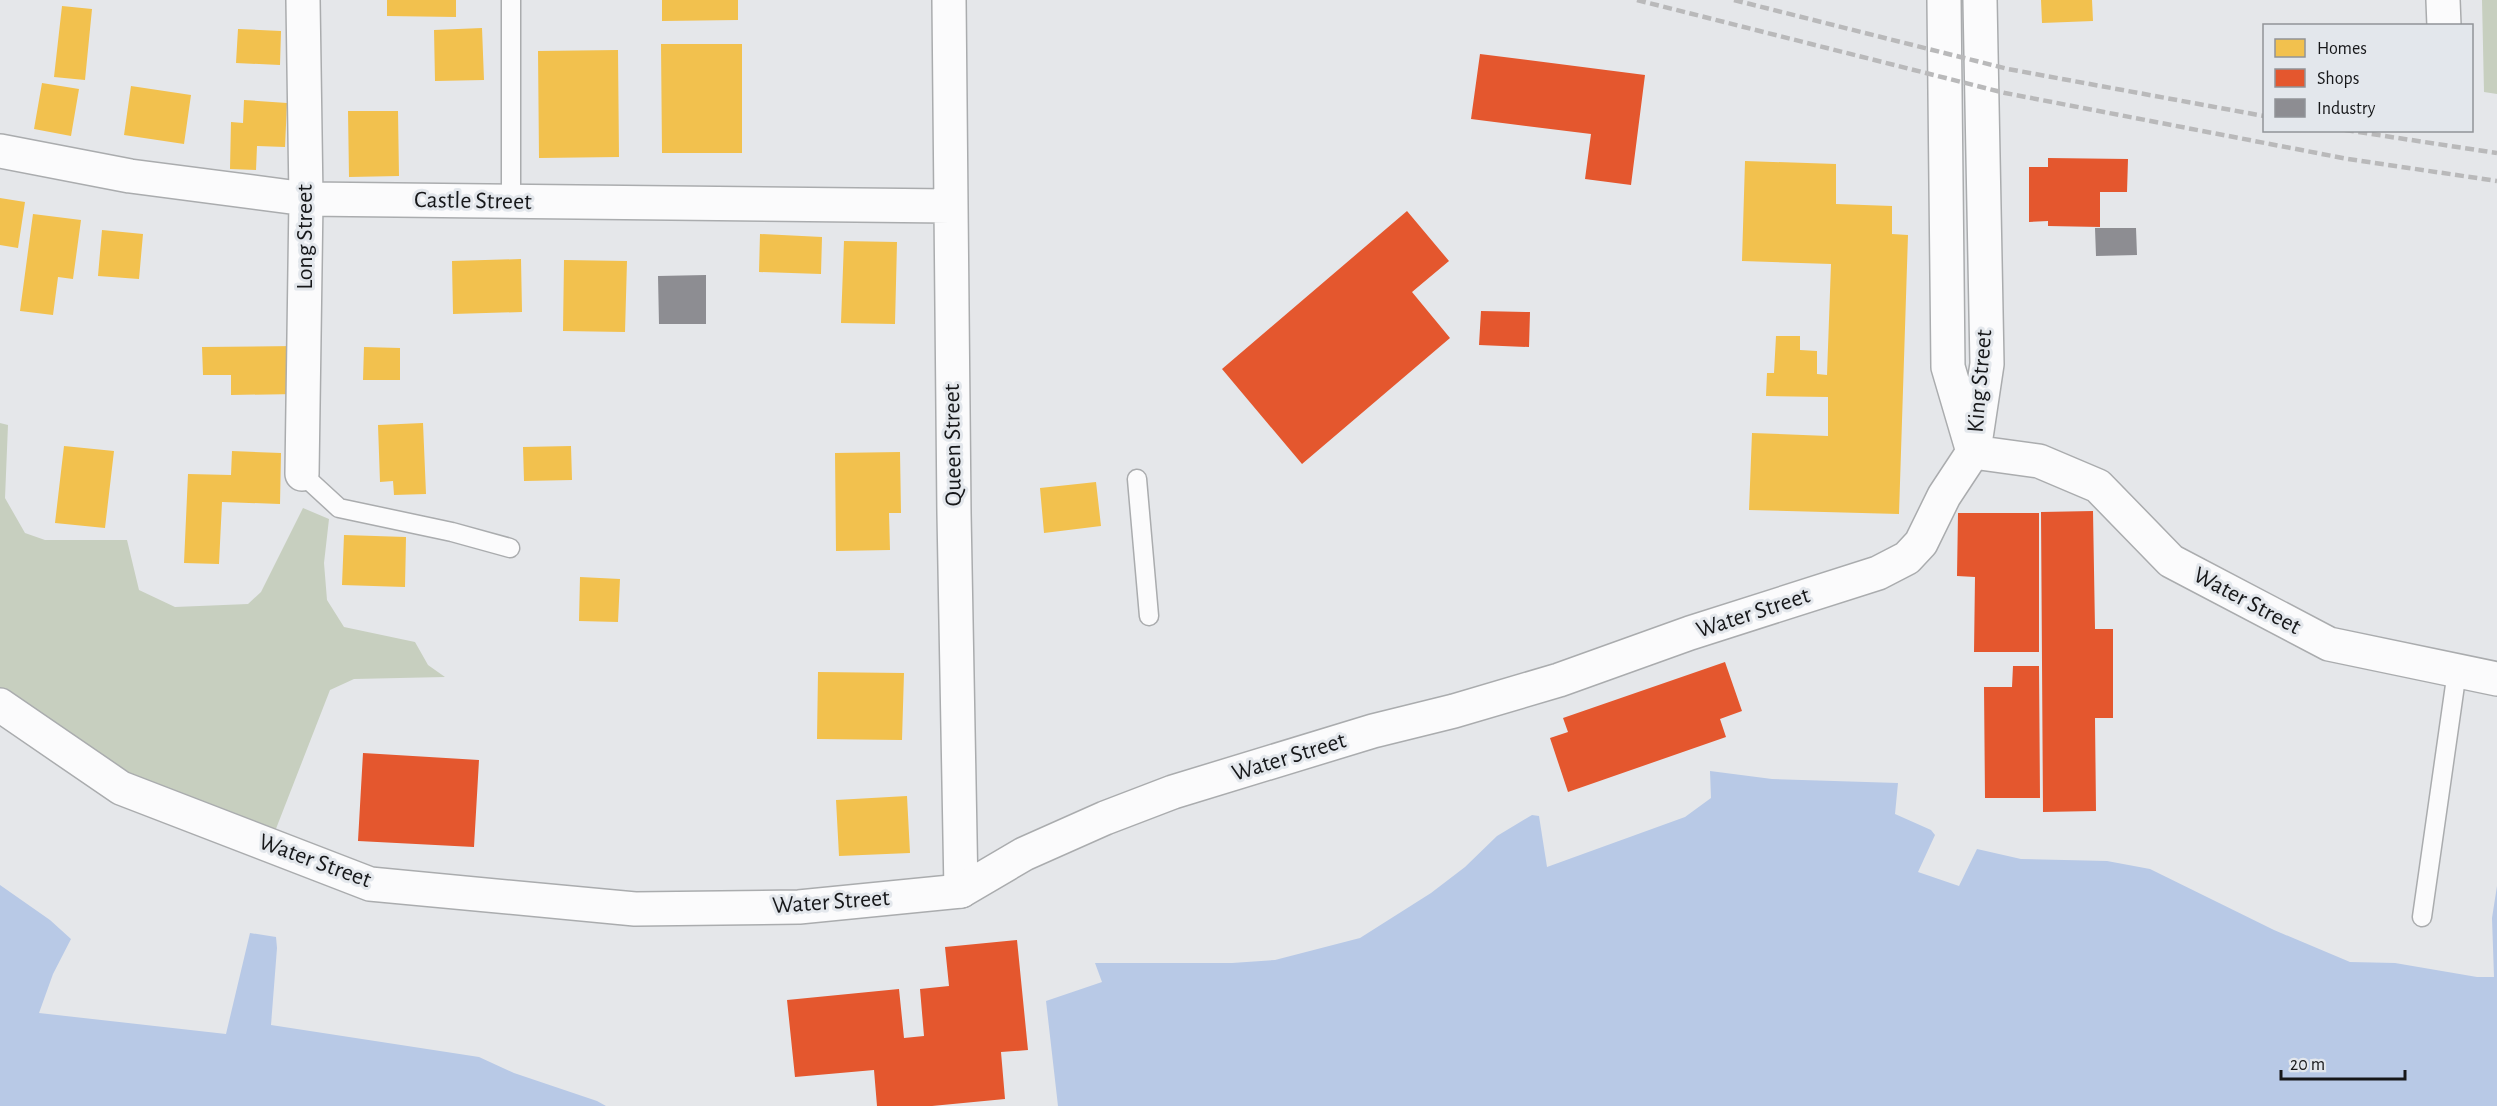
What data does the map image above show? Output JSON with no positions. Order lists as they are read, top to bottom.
{
  "streets": {
    "street": [
      "Castle Street",
      "Long Street",
      "King Street",
      "Queen Street",
      "Water Street"
    ]
  },
  "crossings": [
    ["Castle Street", "Long Street"],
    ["Castle Street", "Queen Street"],
    ["King Street", "Water Street"],
    ["Queen Street", "Water Street"]
  ],
  "legend": ["Homes", "Shops", "Industry"],
  "scale_bar": "20 m"
}
